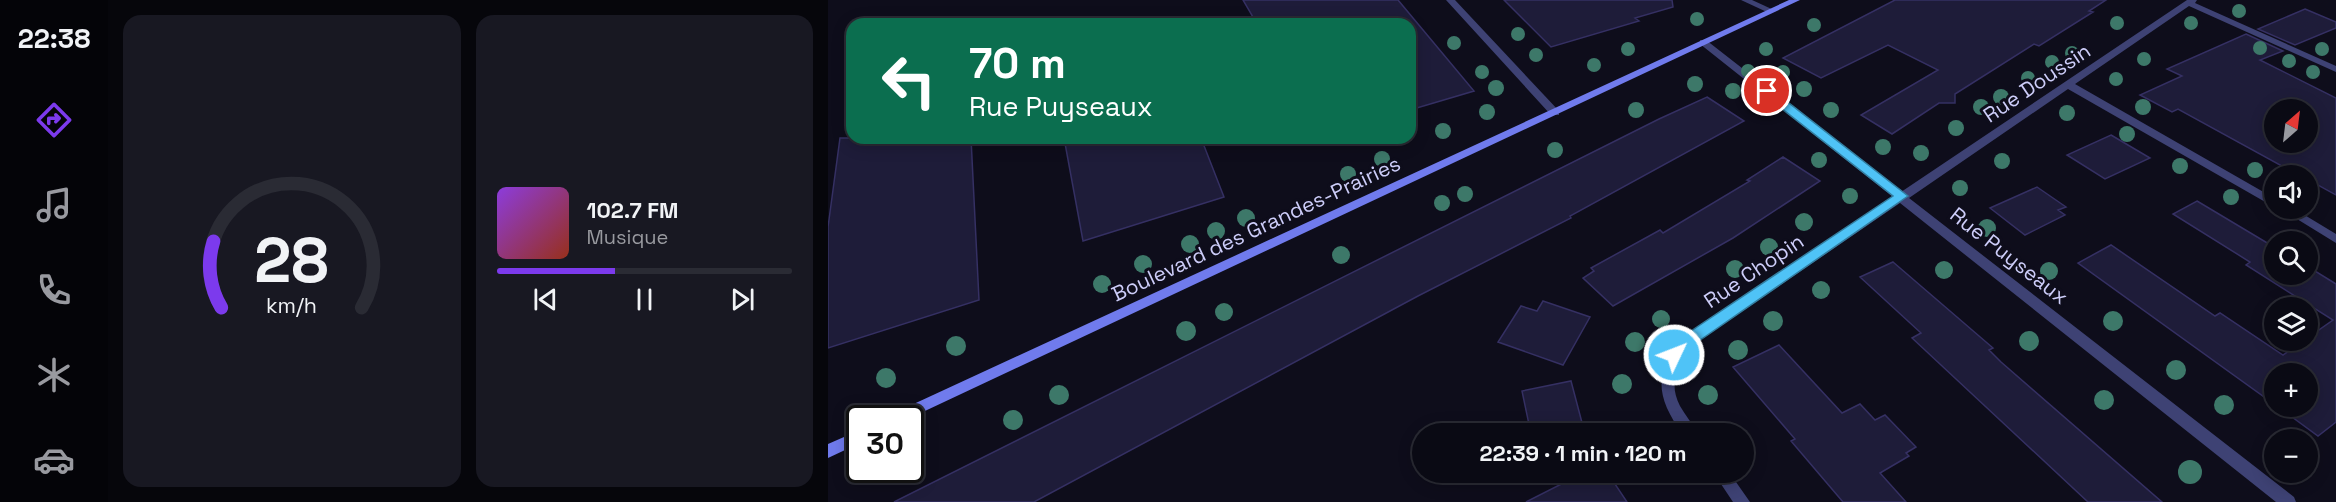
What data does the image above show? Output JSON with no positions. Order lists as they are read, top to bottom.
{
  "streets": {
    "main road": ["Boulevard des Grandes-Prairies"],
    "street": ["Rue Doussin", "Rue Puyseaux", "Rue Chopin"]
  },
  "crossings": [
    ["Rue Doussin", "Rue Puyseaux"],
    ["Rue Doussin", "Rue Chopin"],
    ["Boulevard des Grandes-Prairies", "Rue Puyseaux"],
    ["Rue Puyseaux", "Rue Chopin"]
  ],
  "north": "top right",
  "page": {
    "tabs": "22:38",
    "turn": ["70 m", "Rue Puyseaux"],
    "map_buttons": ["+", "−"],
    "song": ["102.7 FM", "Musique"],
    "limit": "30",
    "trip": "22:39 · 1 min · 120 m",
    "gauge": ["28", "km/h"]
  }
}
